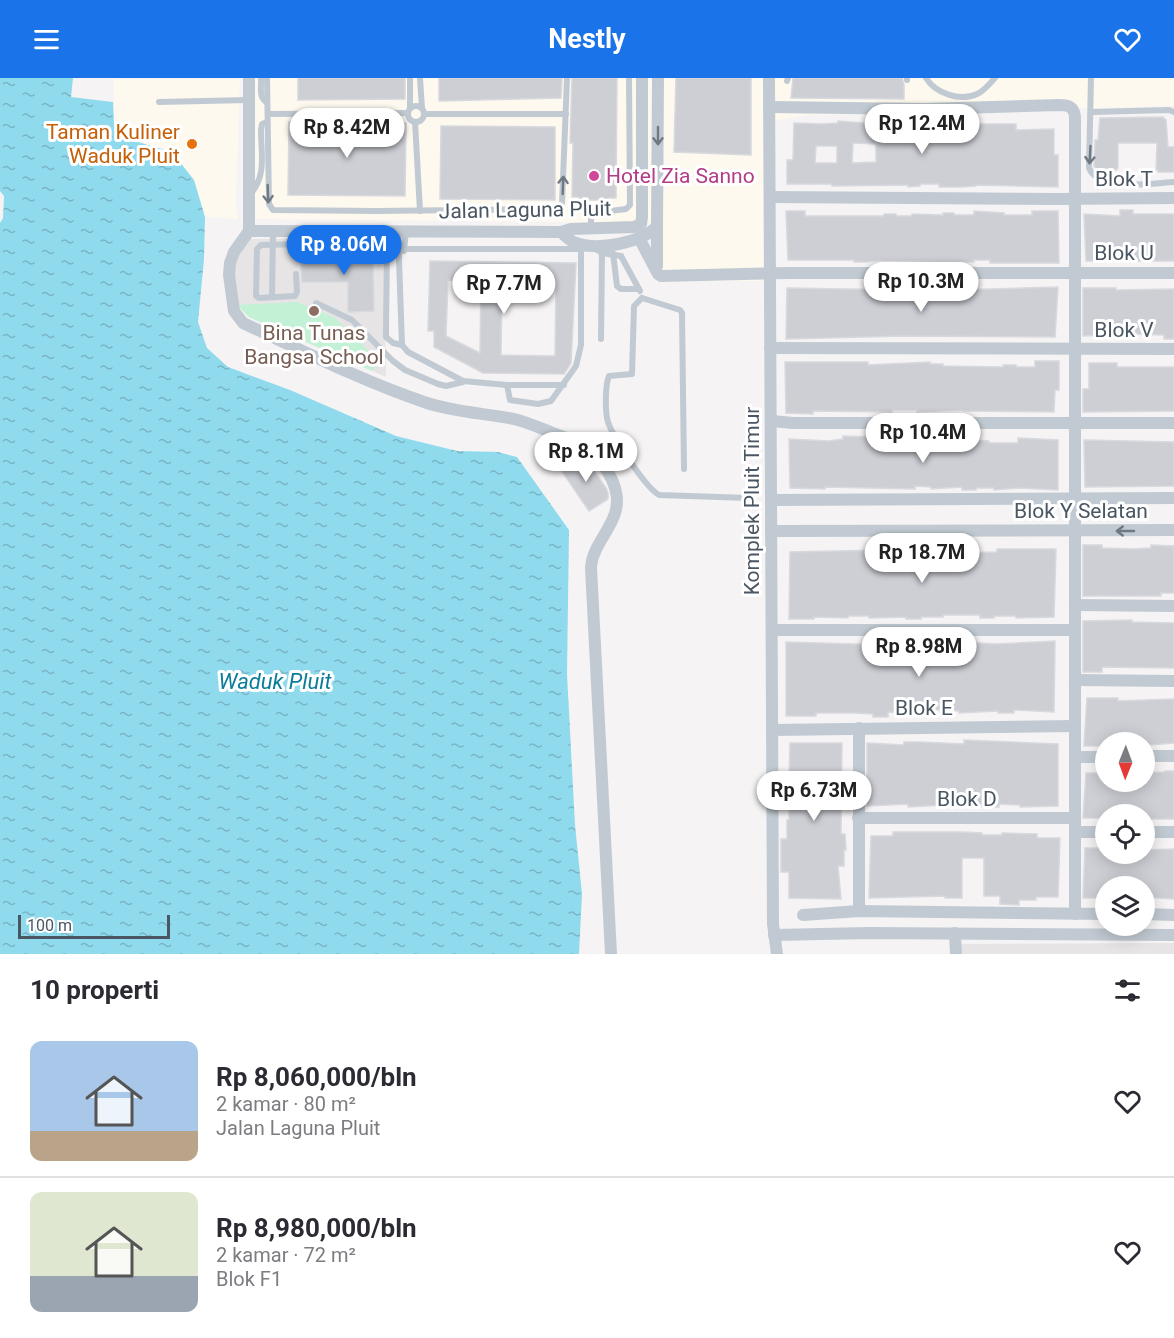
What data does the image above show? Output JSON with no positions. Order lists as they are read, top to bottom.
{
  "streets": {
    "street": [
      "Blok T",
      "Jalan Laguna Pluit",
      "Blok U",
      "Blok V",
      "Komplek Pluit Timur",
      "Blok Y Selatan",
      "Blok E",
      "Blok D"
    ]
  },
  "crossings": [
    ["Blok T", "Komplek Pluit Timur"],
    ["Blok U", "Komplek Pluit Timur"],
    ["Blok V", "Komplek Pluit Timur"],
    ["Komplek Pluit Timur", "Blok Y Selatan"],
    ["Komplek Pluit Timur", "Blok E"]
  ],
  "water": ["Waduk Pluit"],
  "places": ["Taman Kuliner Waduk Pluit", "Hotel Zia Sanno", "Bina Tunas Bangsa School"],
  "scale_bar": "100 m",
  "north": "bottom",
  "page": {
    "header": "Nestly",
    "price": [
      "Rp 12.4M",
      "Rp 8.42M",
      "Rp 8.06M",
      "Rp 10.3M",
      "Rp 7.7M",
      "Rp 10.4M",
      "Rp 8.1M",
      "Rp 18.7M",
      "Rp 8.98M",
      "Rp 6.73M"
    ],
    "scale": "100 m",
    "heading": "10 properti",
    "list": [
      {
        "name": "Rp 8,060,000/bln",
        "note": "2 kamar · 80 m² · Jalan Laguna Pluit"
      },
      {
        "name": "Rp 8,980,000/bln",
        "note": "2 kamar · 72 m² · Blok F1"
      }
    ]
  }
}
